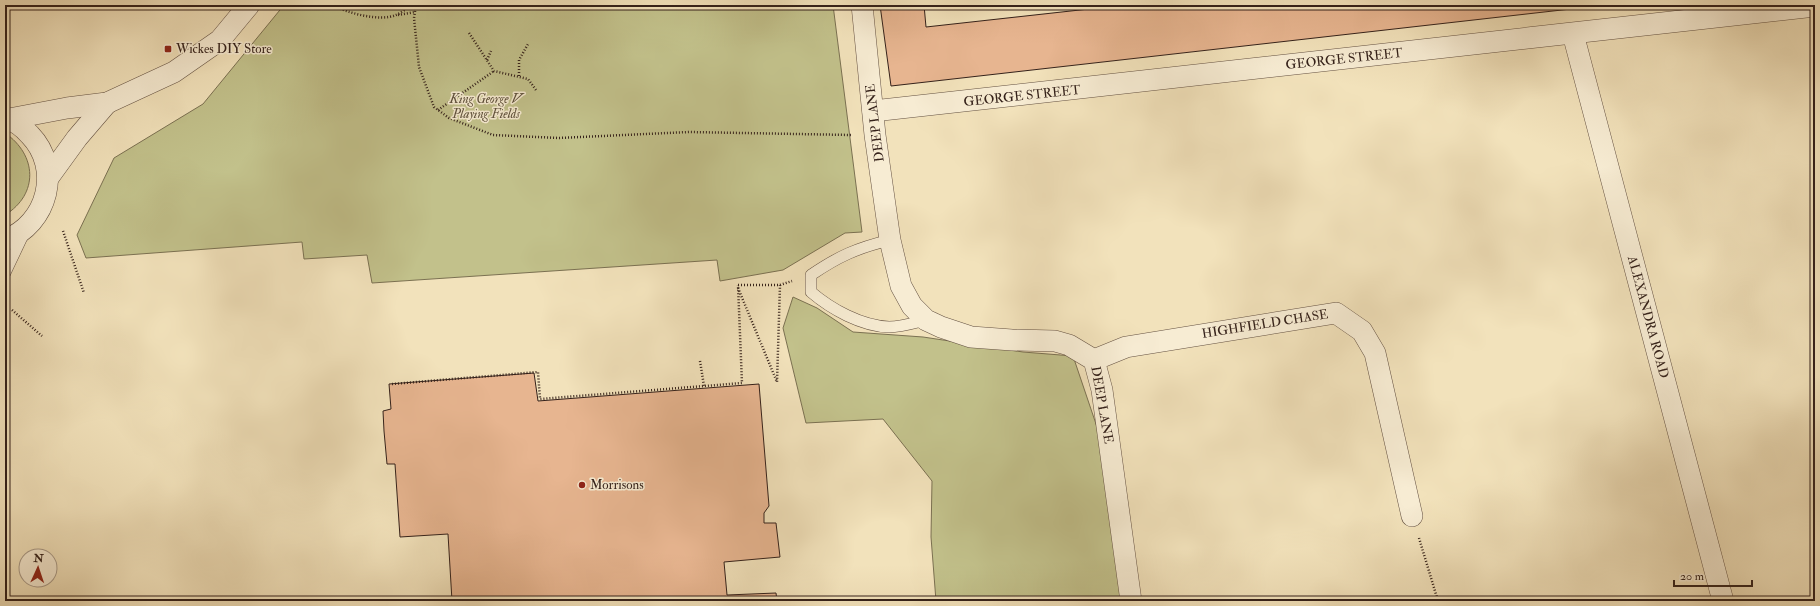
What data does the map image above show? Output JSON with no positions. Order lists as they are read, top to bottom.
{
  "streets": {
    "street": [
      "GEORGE STREET",
      "DEEP LANE",
      "ALEXANDRA ROAD",
      "HIGHFIELD CHASE"
    ]
  },
  "crossings": [
    ["GEORGE STREET", "DEEP LANE"],
    ["GEORGE STREET", "ALEXANDRA ROAD"],
    ["DEEP LANE", "HIGHFIELD CHASE"]
  ],
  "parks": ["King George V Playing Fields"],
  "places": {
    "transit": ["Wickes DIY Store"],
    "other": ["Morrisons"]
  },
  "scale_bar": "20 m",
  "north": "top"
}
